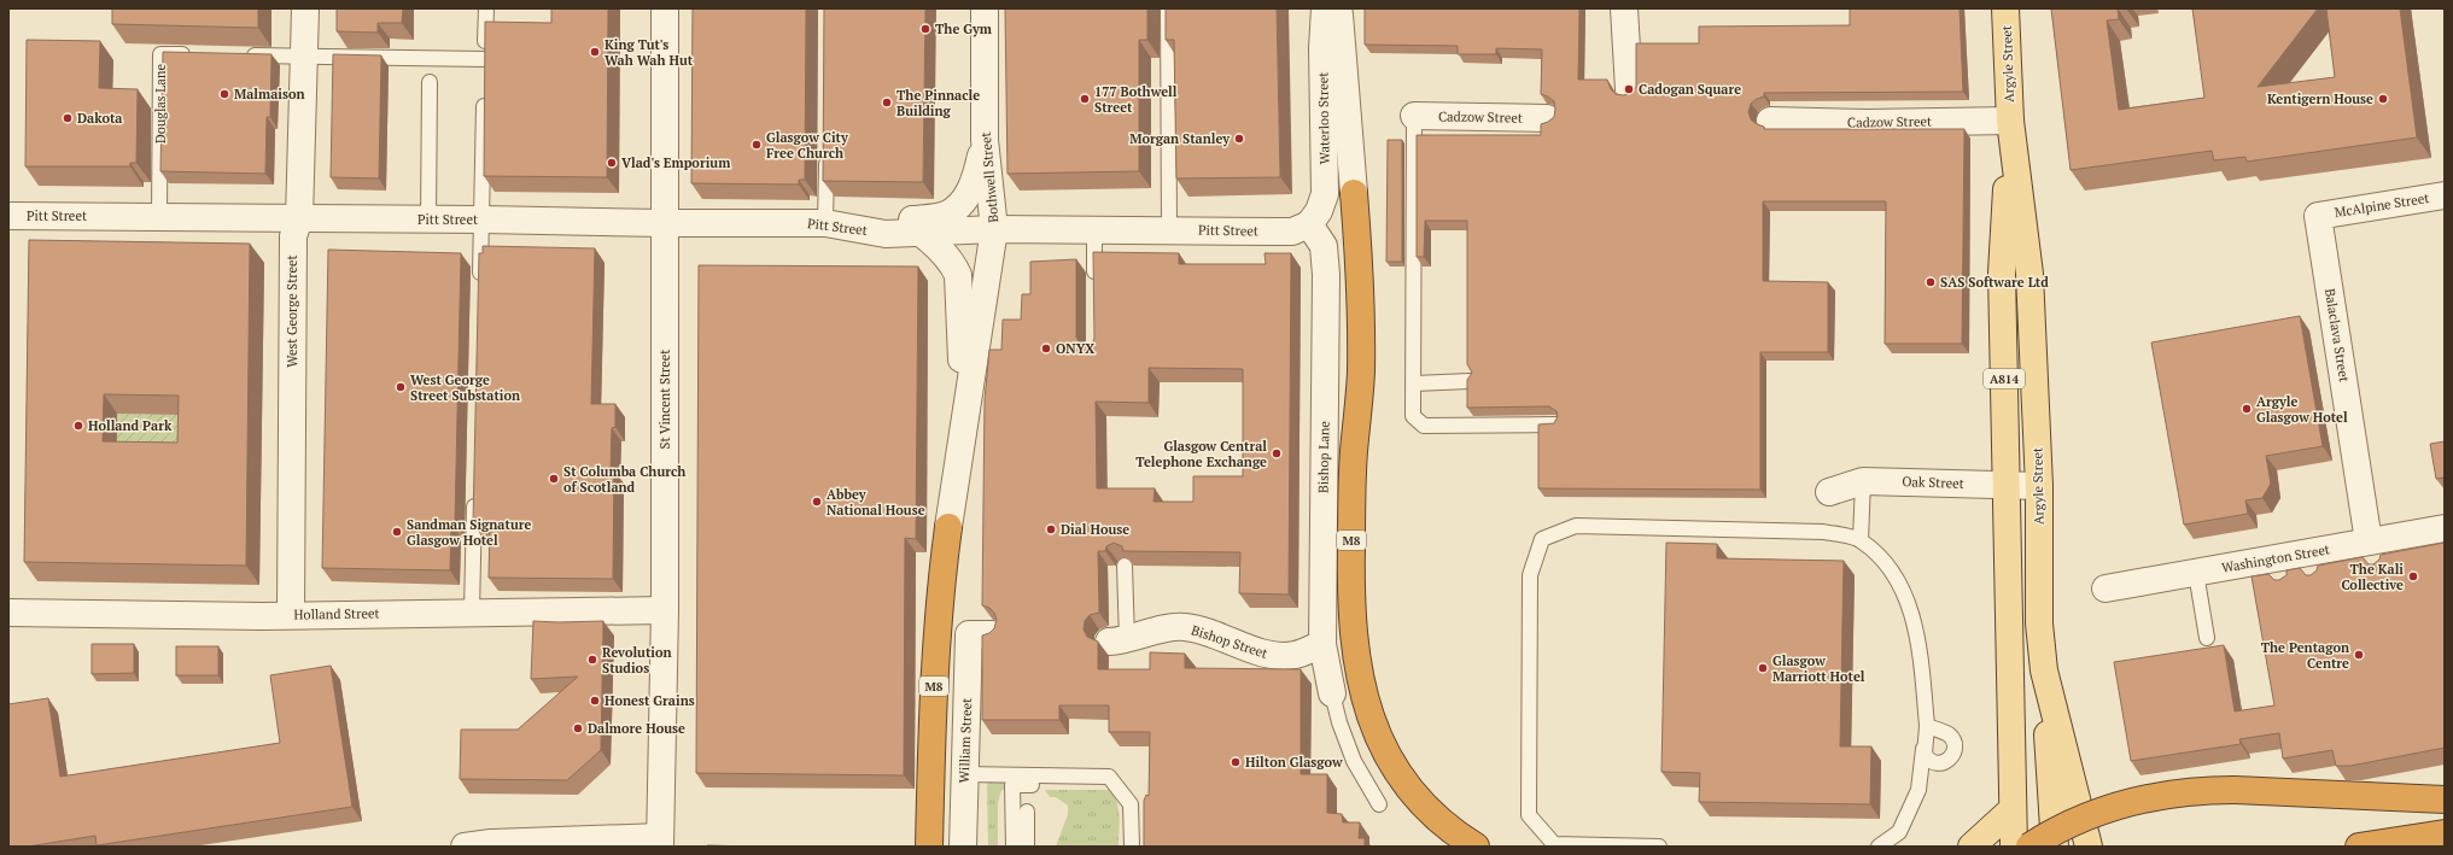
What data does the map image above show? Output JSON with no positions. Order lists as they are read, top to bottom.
{
  "streets": {
    "highway": ["M8"],
    "main road": ["Argyle Street", "A814"],
    "street": [
      "Cadzow Street",
      "Waterloo Street",
      "Bothwell Street",
      "McAlpine Street",
      "Pitt Street",
      "West George Street",
      "Balaclava Street",
      "St Vincent Street",
      "Bishop Lane",
      "Oak Street",
      "Washington Street",
      "Holland Street",
      "Bishop Street",
      "William Street"
    ],
    "lane": ["Douglas Lane"]
  },
  "crossings": [
    ["Argyle Street", "Cadzow Street"],
    ["Argyle Street", "Oak Street"],
    ["Douglas Lane", "Pitt Street"],
    ["Waterloo Street", "Pitt Street"],
    ["Waterloo Street", "Bishop Lane"],
    ["Waterloo Street", "M8"],
    ["Bothwell Street", "Pitt Street"],
    ["Bothwell Street", "M8"],
    ["McAlpine Street", "Balaclava Street"],
    ["Pitt Street", "West George Street"],
    ["Pitt Street", "St Vincent Street"],
    ["Pitt Street", "Bishop Lane"],
    ["West George Street", "Holland Street"],
    ["Balaclava Street", "Washington Street"],
    ["St Vincent Street", "Holland Street"],
    ["Bishop Lane", "Bishop Street"]
  ],
  "places": [
    "The Gym",
    "King Tut's Wah Wah Hut",
    "Cadogan Square",
    "Malmaison",
    "177 Bothwell Street",
    "Kentigern House",
    "The Pinnacle Building",
    "Dakota",
    "Morgan Stanley",
    "Glasgow City Free Church",
    "Vlad's Emporium",
    "SAS Software Ltd",
    "ONYX",
    "West George Street Substation",
    "Argyle Glasgow Hotel",
    "Holland Park",
    "Glasgow Central Telephone Exchange",
    "St Columba Church of Scotland",
    "Abbey National House",
    "Dial House",
    "Sandman Signature Glasgow Hotel",
    "The Kali Collective",
    "The Pentagon Centre",
    "Revolution Studios",
    "Glasgow Marriott Hotel",
    "Honest Grains",
    "Dalmore House",
    "Hilton Glasgow"
  ]
}
